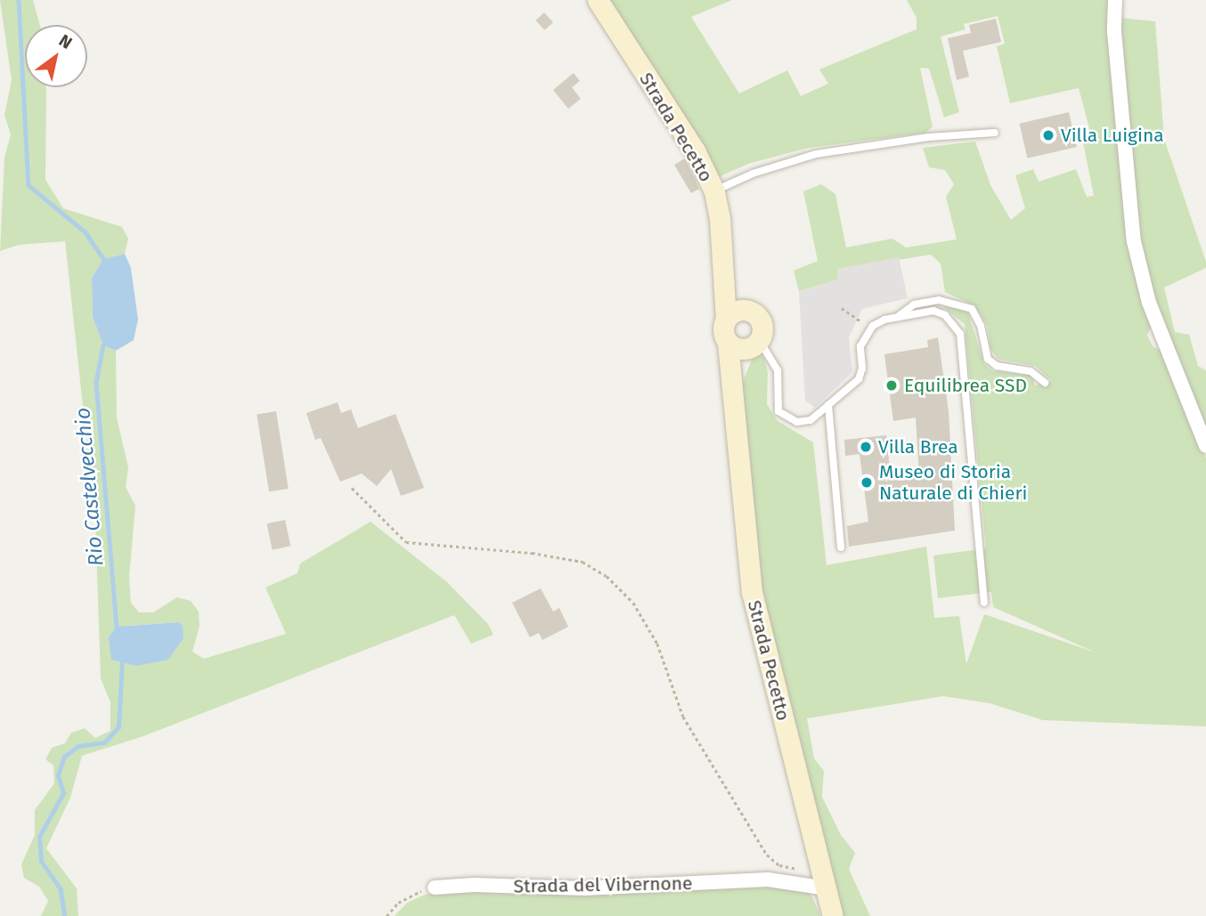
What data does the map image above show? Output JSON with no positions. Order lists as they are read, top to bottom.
{
  "streets": {
    "main road": ["Strada Pecetto"],
    "street": ["Strada del Vibernone"]
  },
  "crossings": [
    ["Strada Pecetto", "Strada del Vibernone"]
  ],
  "water": ["Rio Castelvecchio"],
  "places": [
    "Villa Luigina",
    "Equilibrea SSD",
    "Villa Brea",
    "Museo di Storia Naturale di Chieri"
  ],
  "north": "top right"
}
